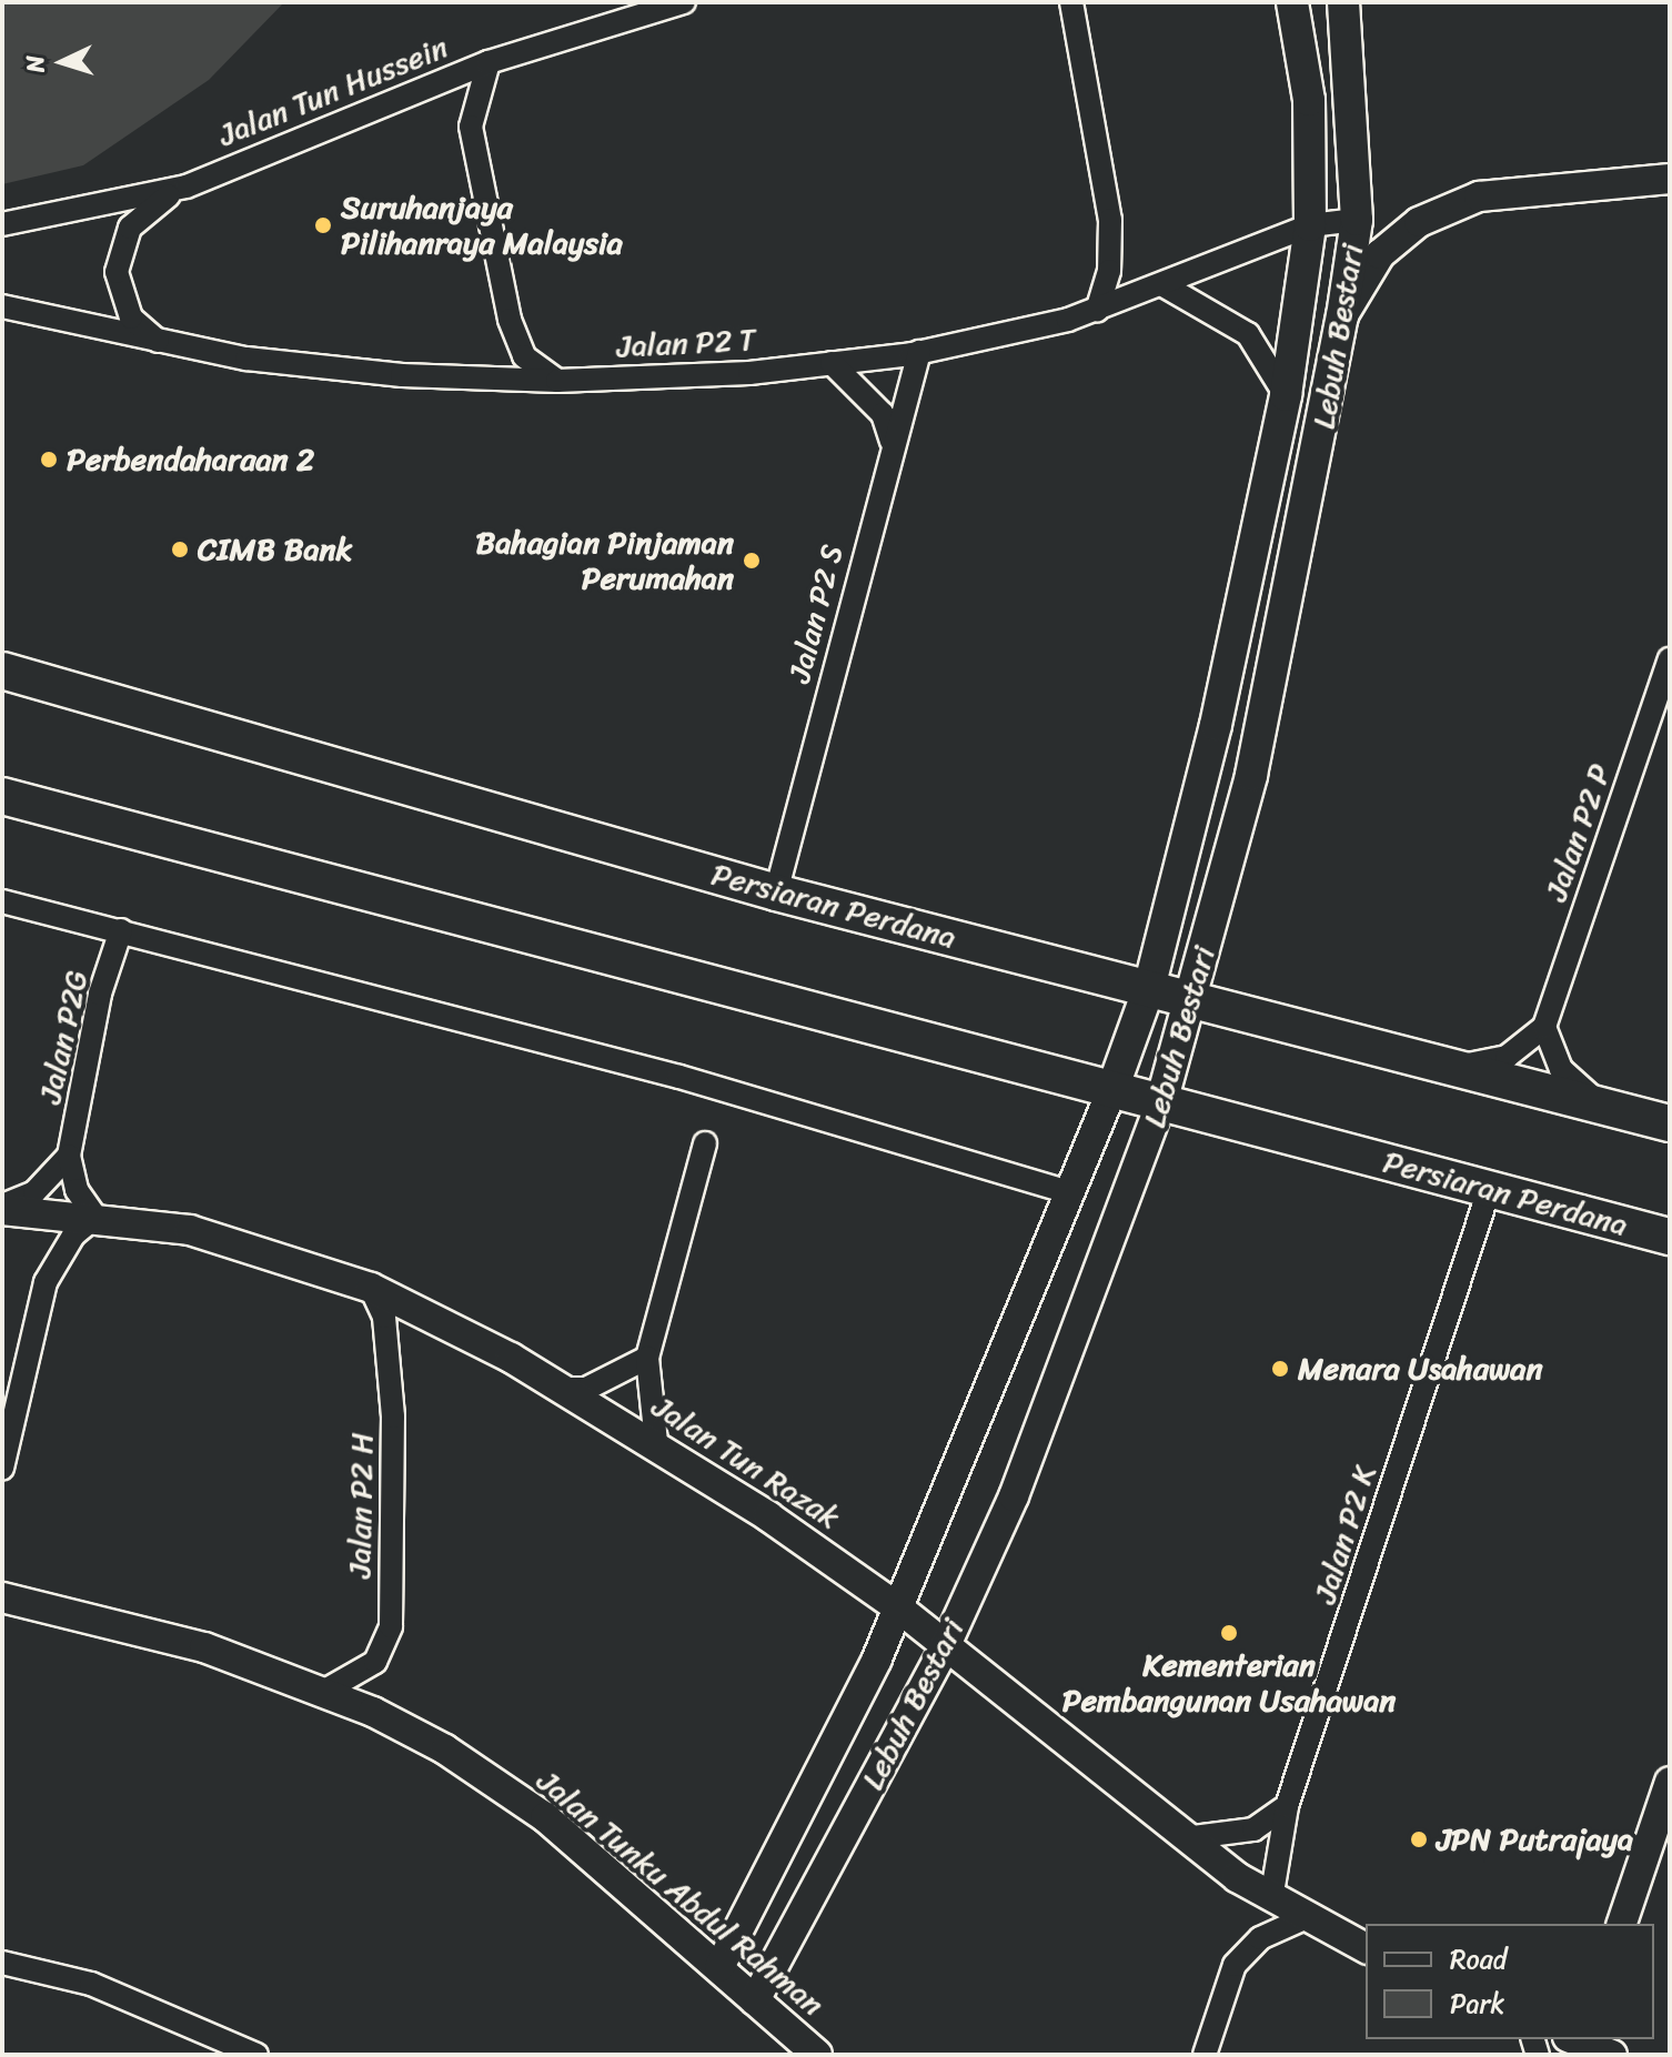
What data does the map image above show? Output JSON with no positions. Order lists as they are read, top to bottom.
{
  "streets": {
    "main road": ["Lebuh Bestari", "Persiaran Perdana"],
    "street": [
      "Jalan Tun Hussein",
      "Jalan P2 T",
      "Jalan P2 S",
      "Jalan P2 P",
      "Jalan P2G",
      "Jalan Tun Razak",
      "Jalan P2 H",
      "Jalan P2 K",
      "Jalan Tunku Abdul Rahman"
    ]
  },
  "crossings": [
    ["Lebuh Bestari", "Jalan P2 T"],
    ["Lebuh Bestari", "Persiaran Perdana"],
    ["Lebuh Bestari", "Jalan Tun Razak"],
    ["Lebuh Bestari", "Jalan Tunku Abdul Rahman"],
    ["Jalan P2 T", "Jalan P2 S"],
    ["Jalan P2 S", "Persiaran Perdana"],
    ["Persiaran Perdana", "Jalan P2 K"],
    ["Jalan Tun Razak", "Jalan P2 H"],
    ["Jalan Tun Razak", "Jalan P2 K"],
    ["Jalan P2 H", "Jalan Tunku Abdul Rahman"]
  ],
  "places": [
    "Suruhanjaya Pilihanraya Malaysia",
    "Perbendaharaan 2",
    "CIMB Bank",
    "Bahagian Pinjaman Perumahan",
    "Menara Usahawan",
    "Kementerian Pembangunan Usahawan",
    "JPN Putrajaya"
  ],
  "legend": ["Road", "Park"],
  "north": "left"
}
